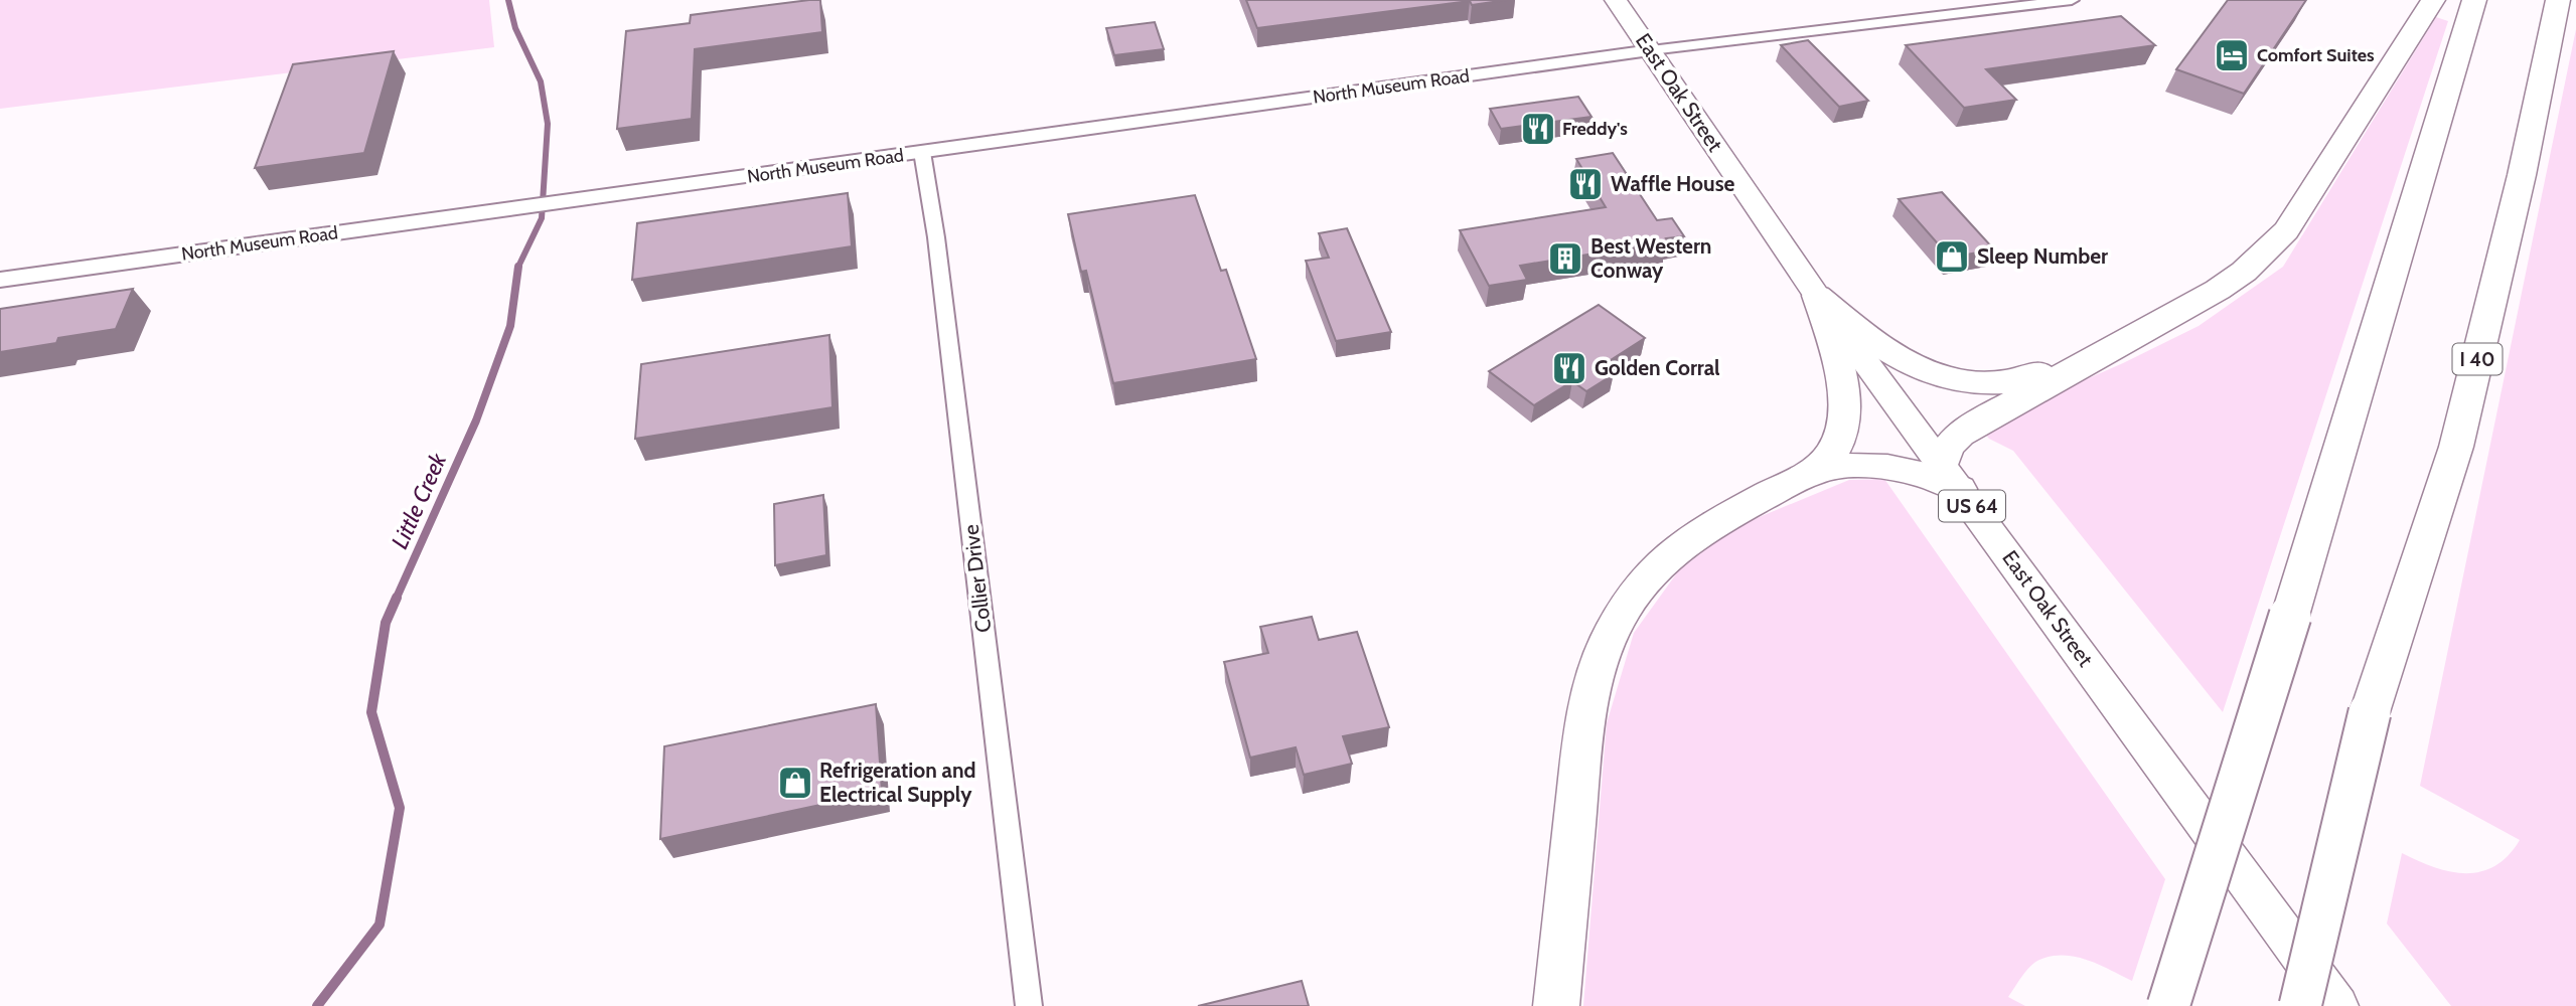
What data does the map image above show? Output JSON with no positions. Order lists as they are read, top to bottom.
{
  "streets": {
    "highway": ["East Oak Street", "I 40", "US 64"],
    "street": ["North Museum Road", "Collier Drive"]
  },
  "crossings": [
    ["North Museum Road", "East Oak Street"],
    ["North Museum Road", "Collier Drive"]
  ],
  "water": ["Little Creek"],
  "places": {
    "hotel": ["Comfort Suites"],
    "restaurant": ["Freddy's", "Waffle House", "Golden Corral"],
    "shop": ["Sleep Number", "Refrigeration and Electrical Supply"],
    "building": ["Best Western Conway"]
  }
}
